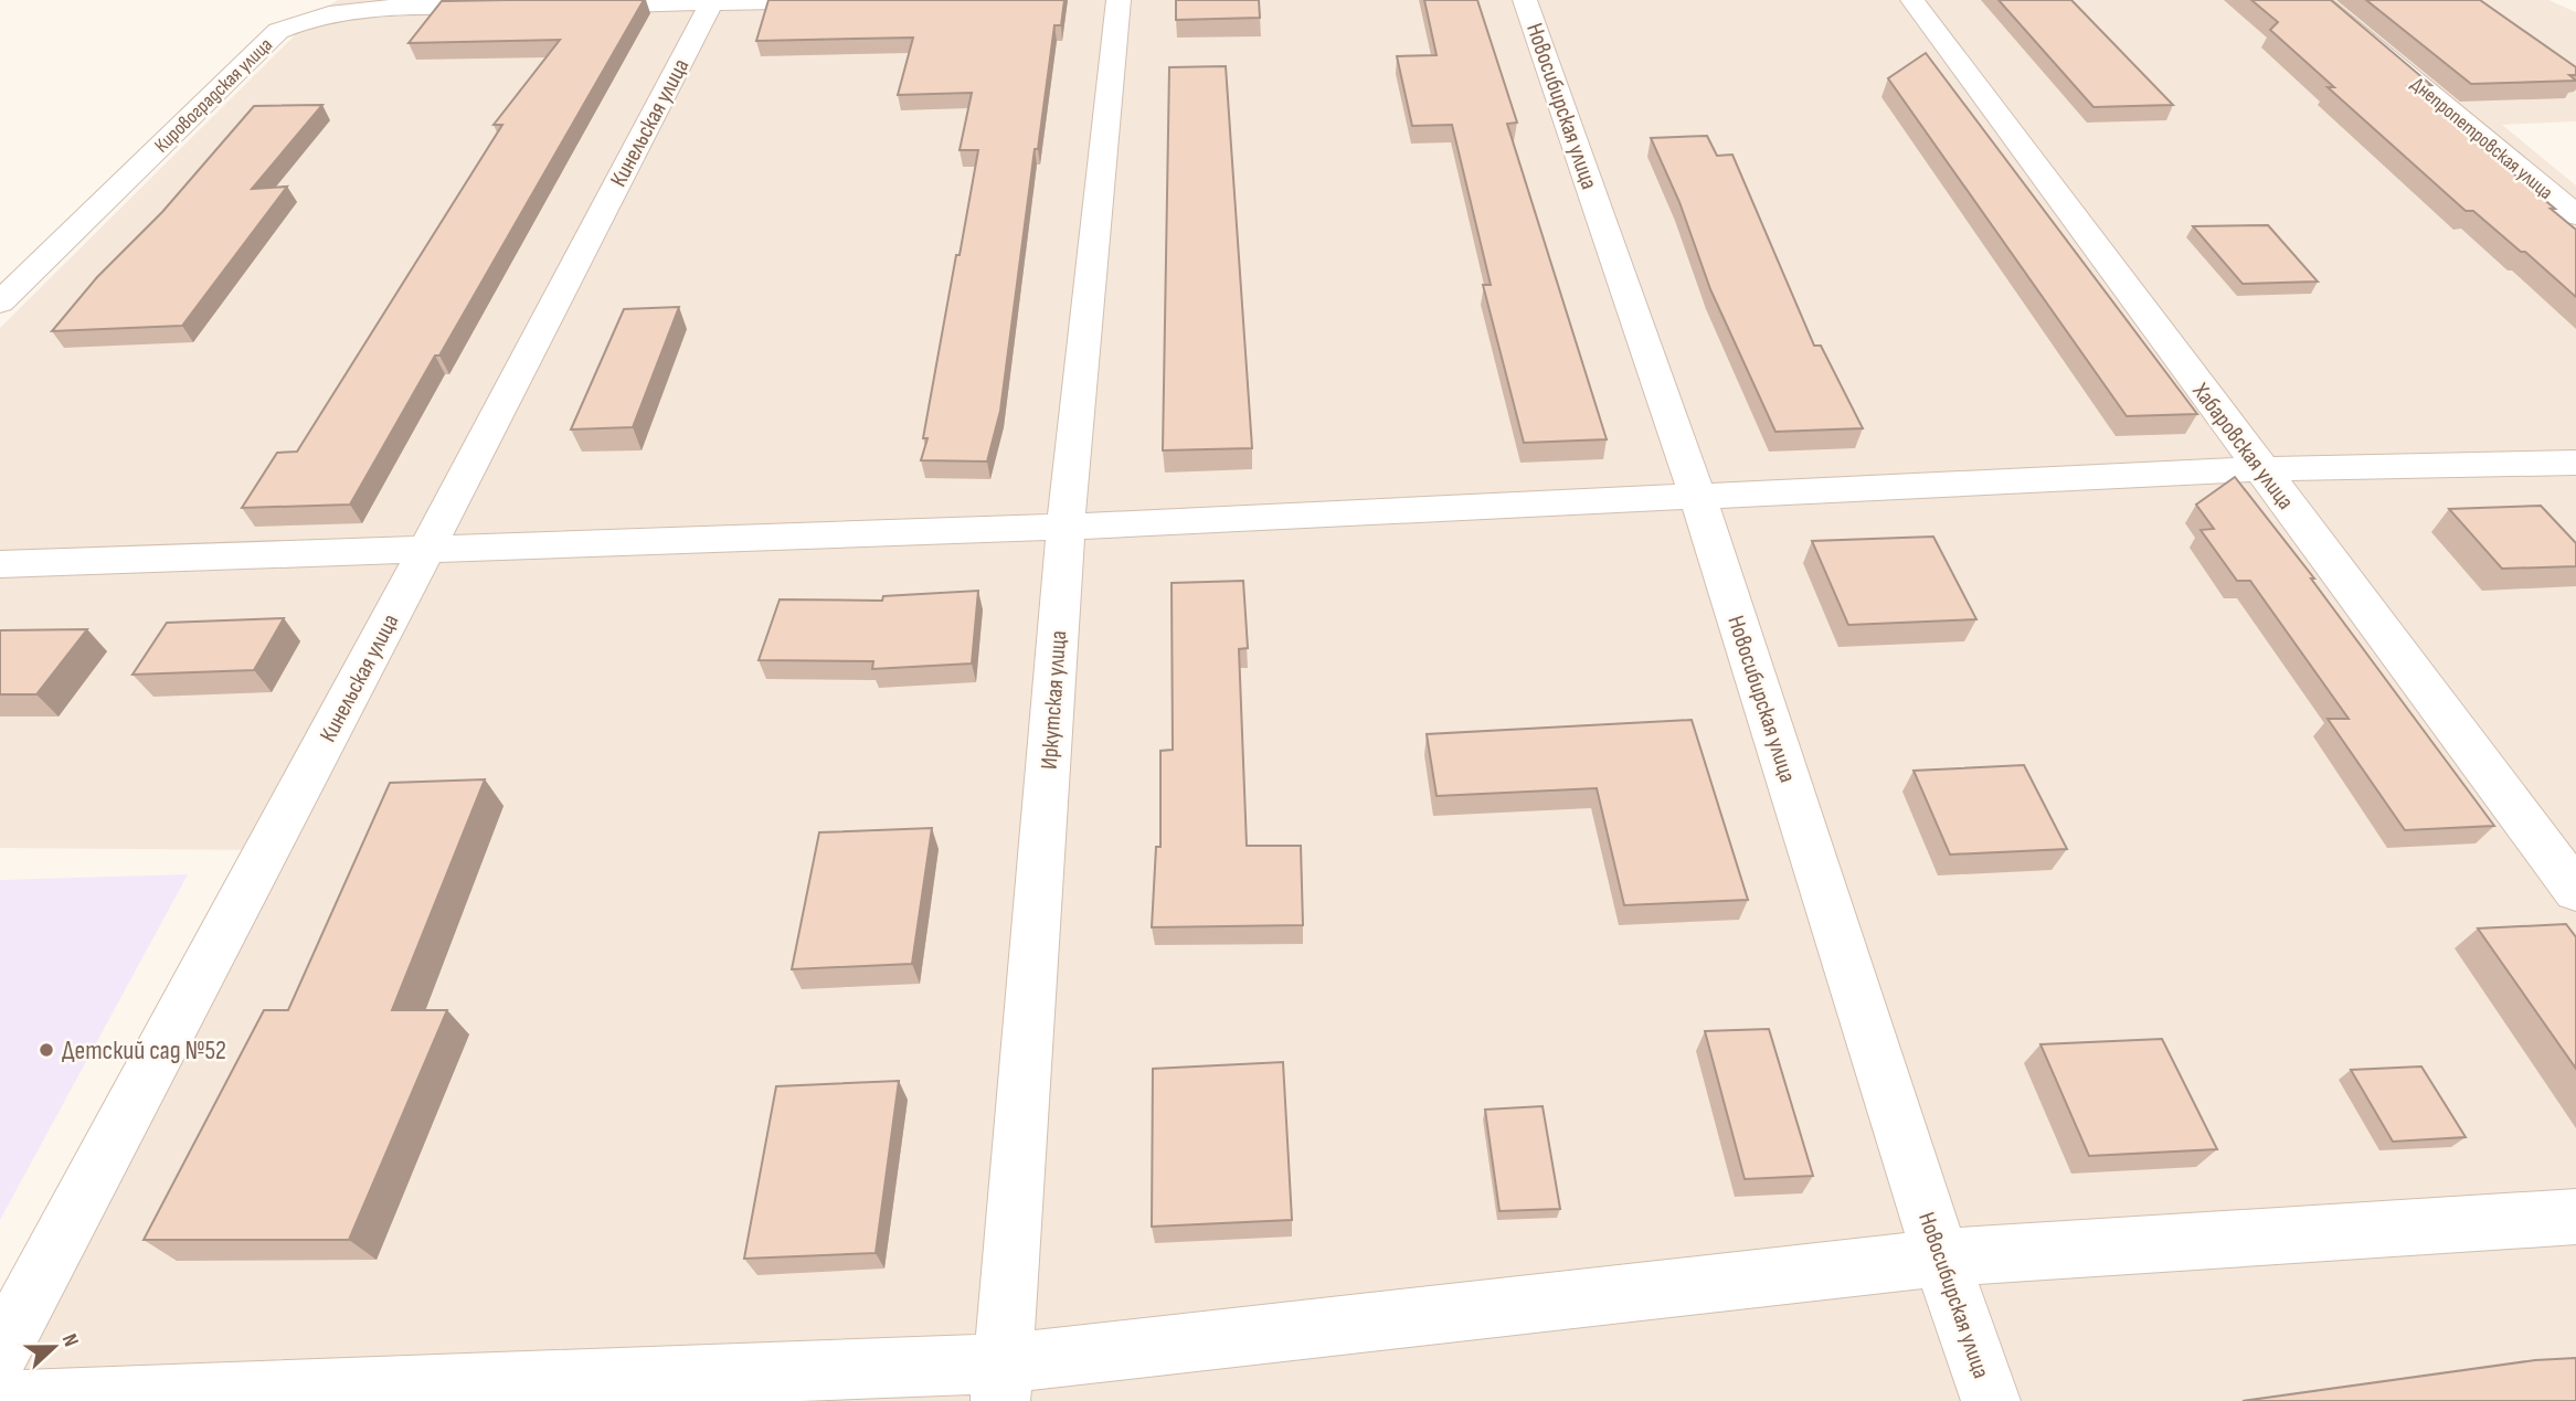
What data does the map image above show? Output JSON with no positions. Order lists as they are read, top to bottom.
{
  "streets": {
    "street": [
      "Кировоградская улица",
      "Новосибирская улица",
      "Кинельская улица",
      "Днепропетровская улица",
      "Хабаровская улица",
      "Иркутская улица"
    ]
  },
  "places": ["Детский сад №52"],
  "north": "right"
}
